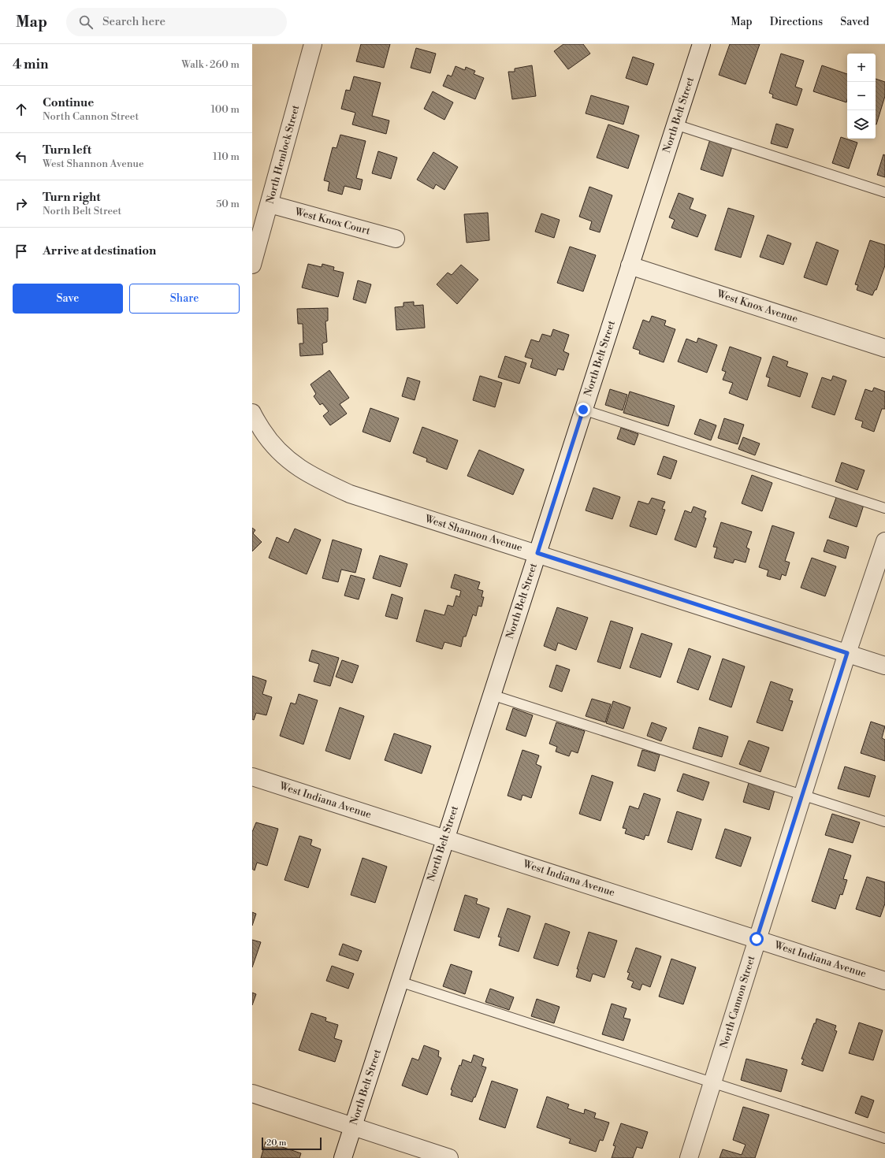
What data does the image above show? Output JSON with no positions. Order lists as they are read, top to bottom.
{
  "streets": {
    "street": [
      "North Belt Street",
      "North Hemlock Street",
      "West Knox Court",
      "West Knox Avenue",
      "West Shannon Avenue",
      "West Indiana Avenue",
      "North Cannon Street"
    ]
  },
  "crossings": [
    ["North Belt Street", "West Knox Avenue"],
    ["North Belt Street", "West Shannon Avenue"],
    ["North Belt Street", "West Indiana Avenue"],
    ["North Hemlock Street", "West Knox Court"],
    ["West Shannon Avenue", "North Cannon Street"],
    ["West Indiana Avenue", "North Cannon Street"]
  ],
  "scale_bar": "20 m",
  "page": {
    "header": "Map",
    "search": "Search here",
    "nav": ["Map", "Directions", "Saved"],
    "heading": ["4 min", "Walk · 260 m"],
    "map_buttons": ["+", "−"],
    "list": [
      ["Continue", "North Cannon Street", "100 m"],
      ["Turn left", "West Shannon Avenue", "110 m"],
      ["Turn right", "North Belt Street", "50 m"],
      "Arrive at destination"
    ],
    "buttons": ["Save", "Share"],
    "scale": "20 m"
  }
}
